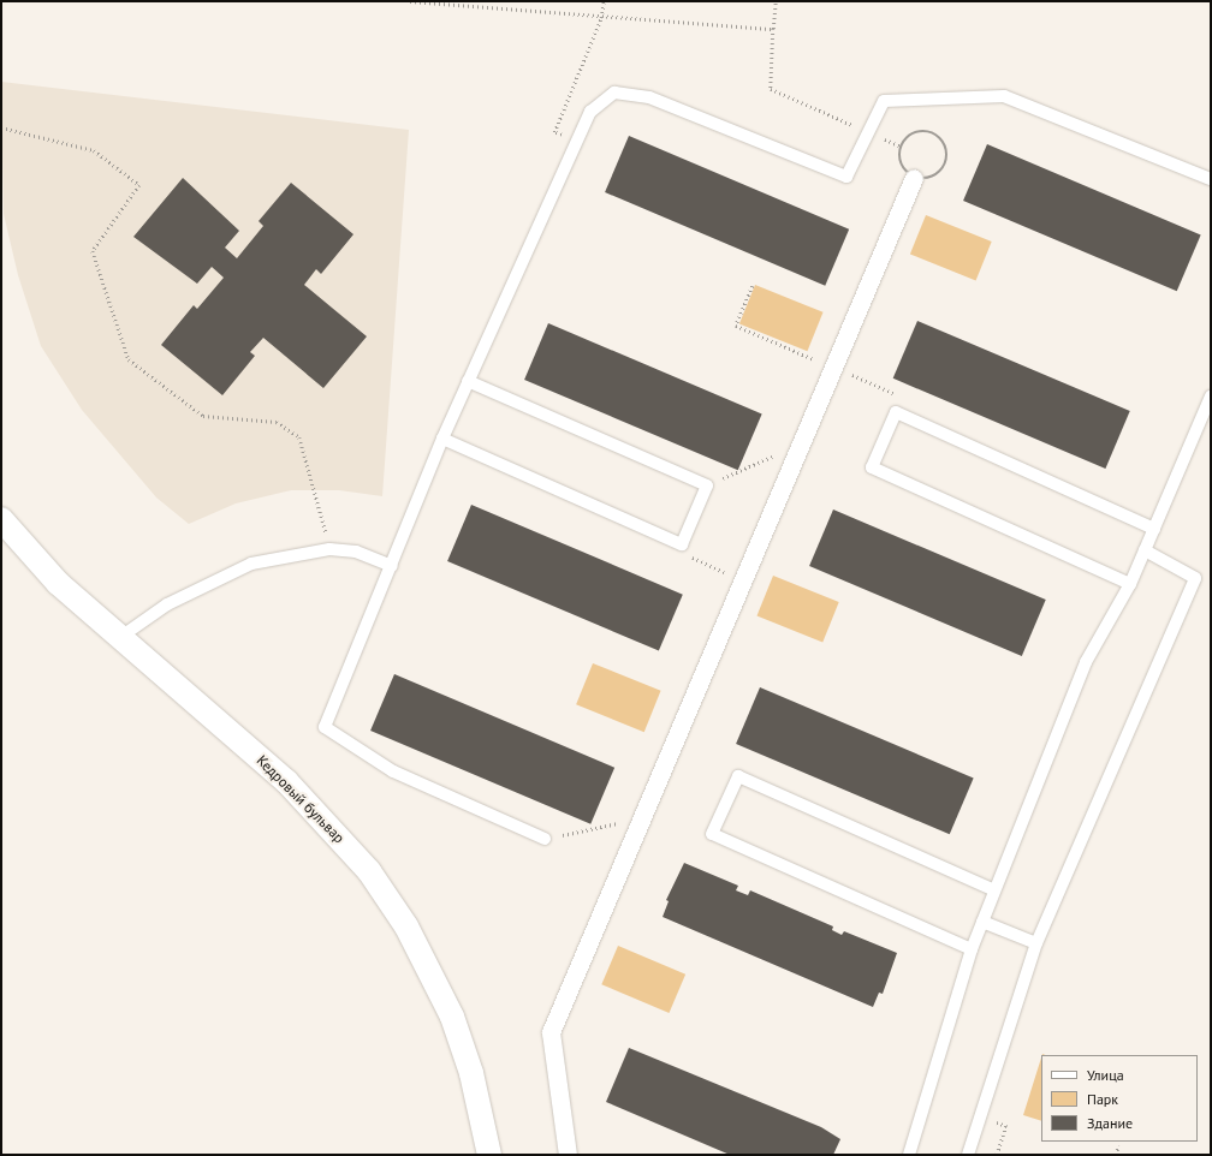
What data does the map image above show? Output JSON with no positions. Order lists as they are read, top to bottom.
{
  "streets": {
    "street": ["Кедровый бульвар"]
  },
  "legend": ["Улица", "Парк", "Здание"]
}
